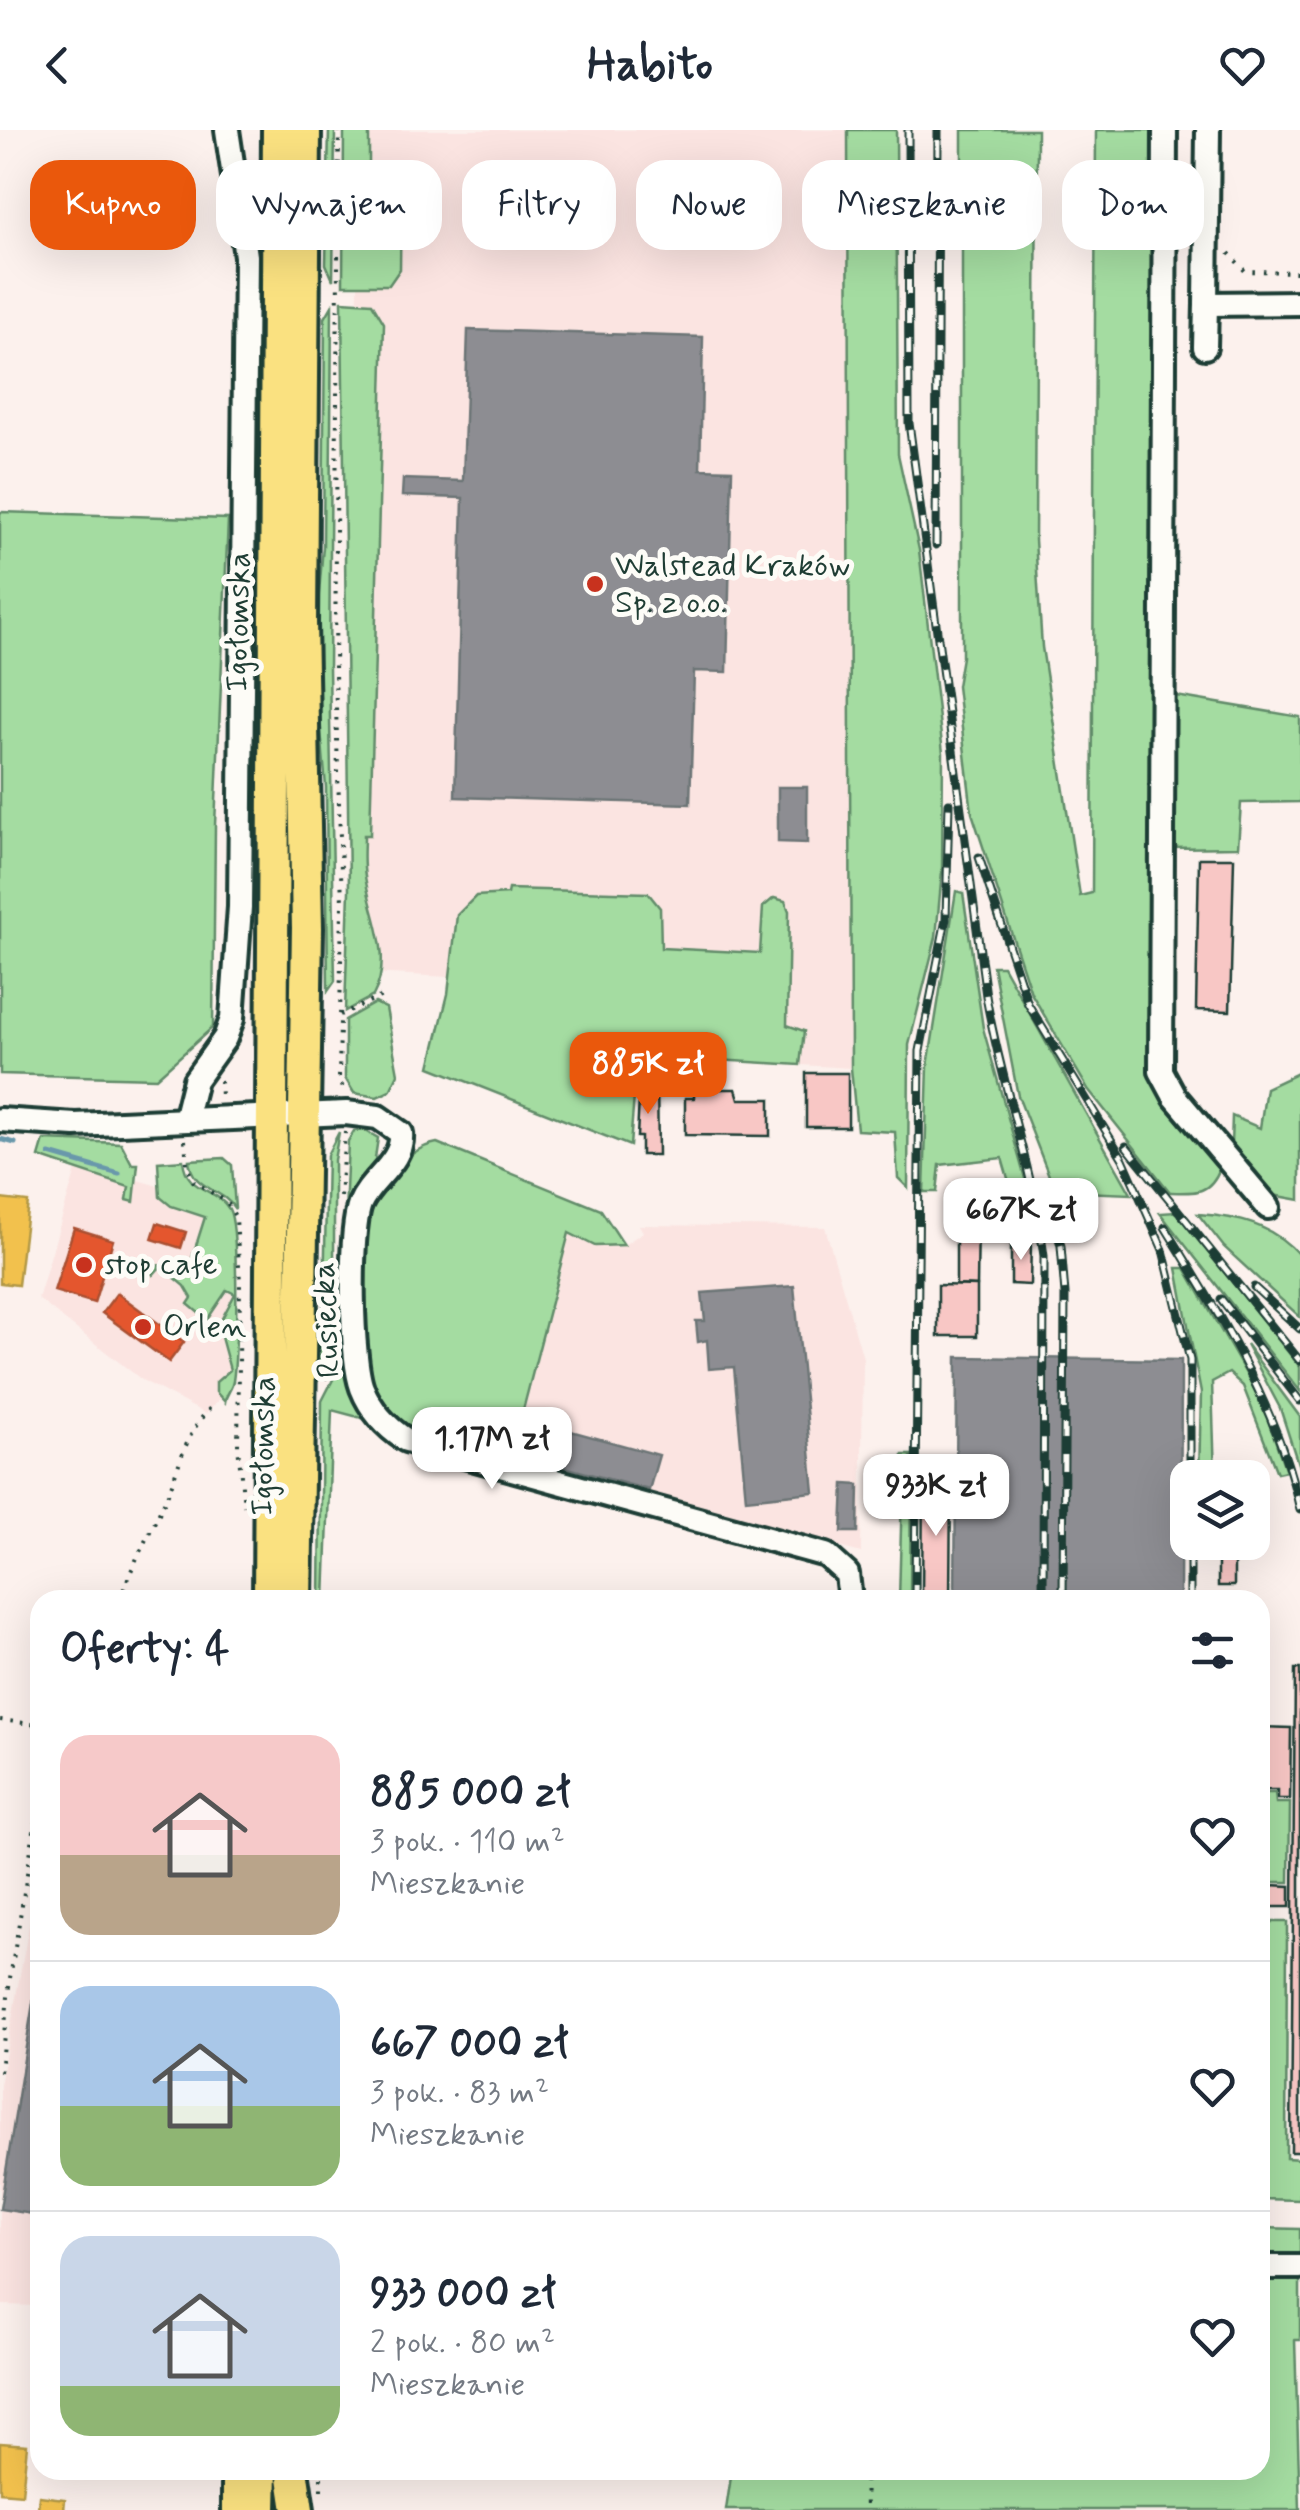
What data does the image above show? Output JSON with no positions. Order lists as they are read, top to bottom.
{
  "streets": {
    "main road": ["Igołomska"],
    "street": ["Rusiecka"]
  },
  "crossings": [
    ["Igołomska", "Rusiecka"]
  ],
  "places": ["Walstead Kraków Sp. z o.o.", "stop cafe", "Orlen"],
  "page": {
    "header": "Habito",
    "chip": [
      "Kupno",
      "Wynajem",
      "Filtry",
      "Nowe",
      "Mieszkanie",
      "Dom"
    ],
    "price": [
      "885K zł",
      "667K zł",
      "1.17M zł",
      "933K zł"
    ],
    "heading": "Oferty: 4",
    "list": [
      {
        "name": "885 000 zł",
        "note": "3 pok. · 110 m² · Mieszkanie"
      },
      {
        "name": "667 000 zł",
        "note": "3 pok. · 83 m² · Mieszkanie"
      },
      {
        "name": "933 000 zł",
        "note": "2 pok. · 80 m² · Mieszkanie"
      }
    ]
  }
}
